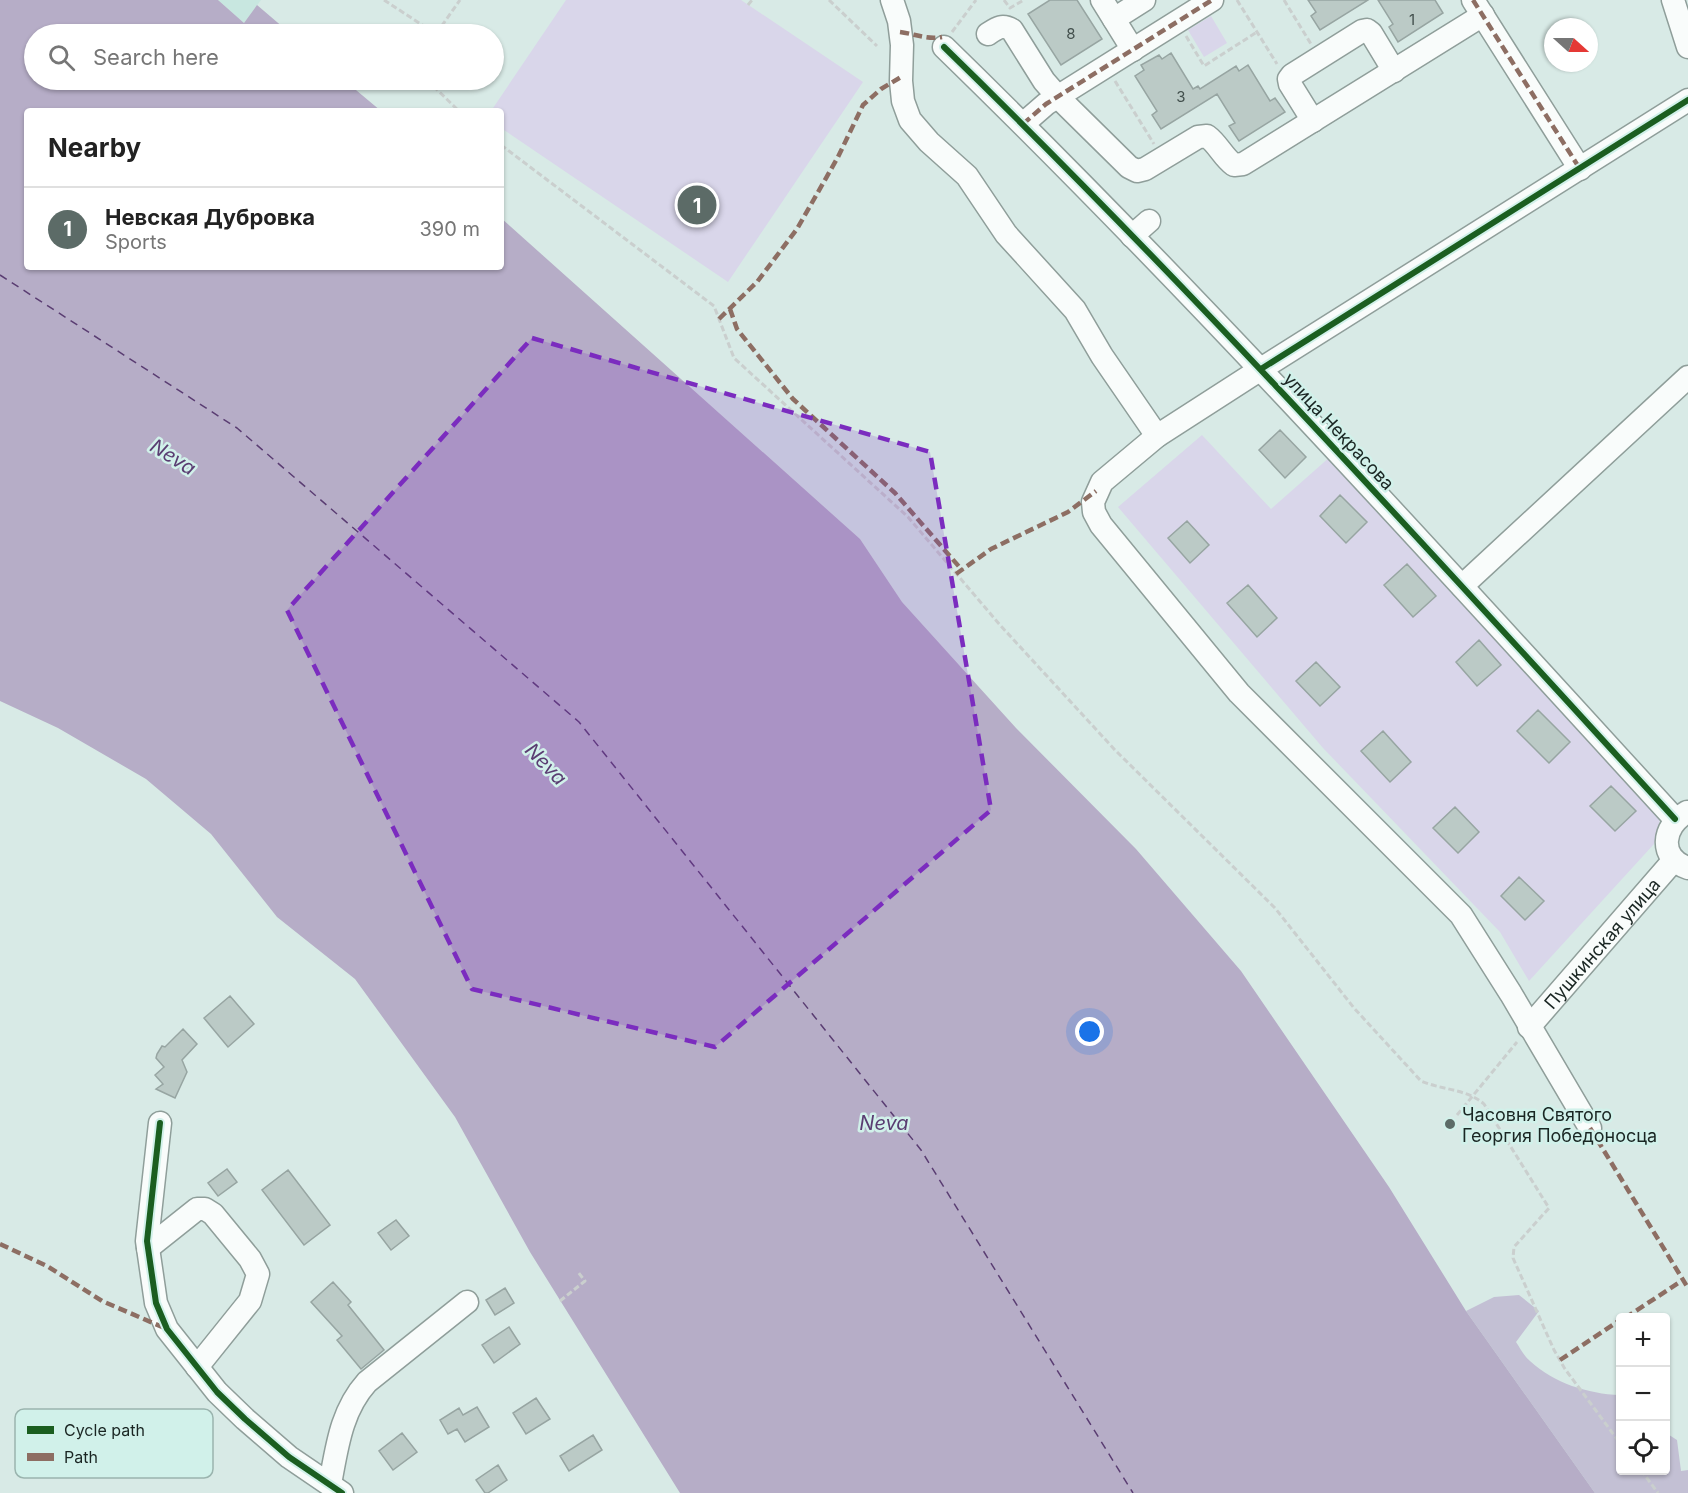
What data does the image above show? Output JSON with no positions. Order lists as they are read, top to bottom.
{
  "streets": {
    "street": ["улица Некрасова", "Пушкинская улица"]
  },
  "water": ["Neva"],
  "places": ["Часовня Святого Георгия Победоносца"],
  "house_numbers": ["1", "8", "3"],
  "legend": ["Cycle path", "Path"],
  "north": "right",
  "page": {
    "search": "Search here",
    "heading": "Nearby",
    "pins": "1",
    "list": [
      {
        "mark": "1",
        "name": "Невская Дубровка",
        "note": "Sports",
        "value": "390 m"
      }
    ],
    "map_buttons": ["+", "−"]
  }
}
